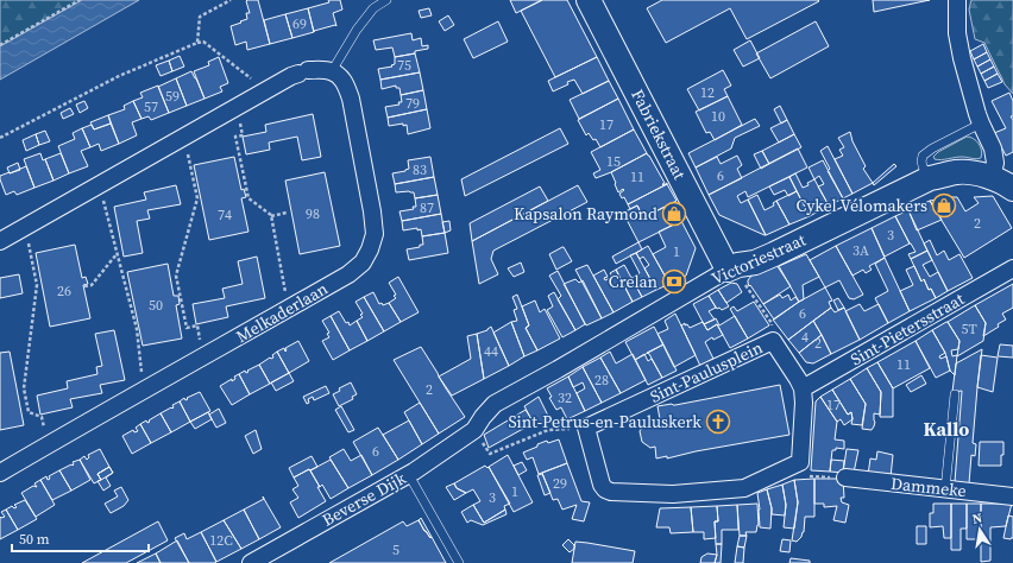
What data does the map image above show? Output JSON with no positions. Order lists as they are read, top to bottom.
{
  "streets": {
    "main road": ["Fabriekstraat", "Victoriestraat"],
    "street": [
      "Melkaderlaan",
      "Sint-Pietersstraat",
      "Sint-Paulusplein",
      "Dammeke",
      "Beverse Dijk"
    ]
  },
  "crossings": [
    ["Fabriekstraat", "Victoriestraat"],
    ["Victoriestraat", "Beverse Dijk"],
    ["Sint-Pietersstraat", "Sint-Paulusplein"]
  ],
  "districts": ["Kallo"],
  "places": {
    "shop": ["Cykel Vélomakers", "Kapsalon Raymond"],
    "bank": ["Crelan"],
    "church": ["Sint-Petrus-en-Pauluskerk"]
  },
  "house_numbers": [
    "69",
    "75",
    "12",
    "59",
    "79",
    "57",
    "10",
    "17",
    "15",
    "83",
    "6",
    "11",
    "87",
    "98",
    "74",
    "2",
    "3",
    "3A",
    "1",
    "26",
    "50",
    "6",
    "5T",
    "4",
    "2",
    "44",
    "11",
    "28",
    "2",
    "32",
    "17",
    "6",
    "29",
    "1",
    "3",
    "12C",
    "5"
  ],
  "scale_bar": "50 m",
  "north": "top"
}
